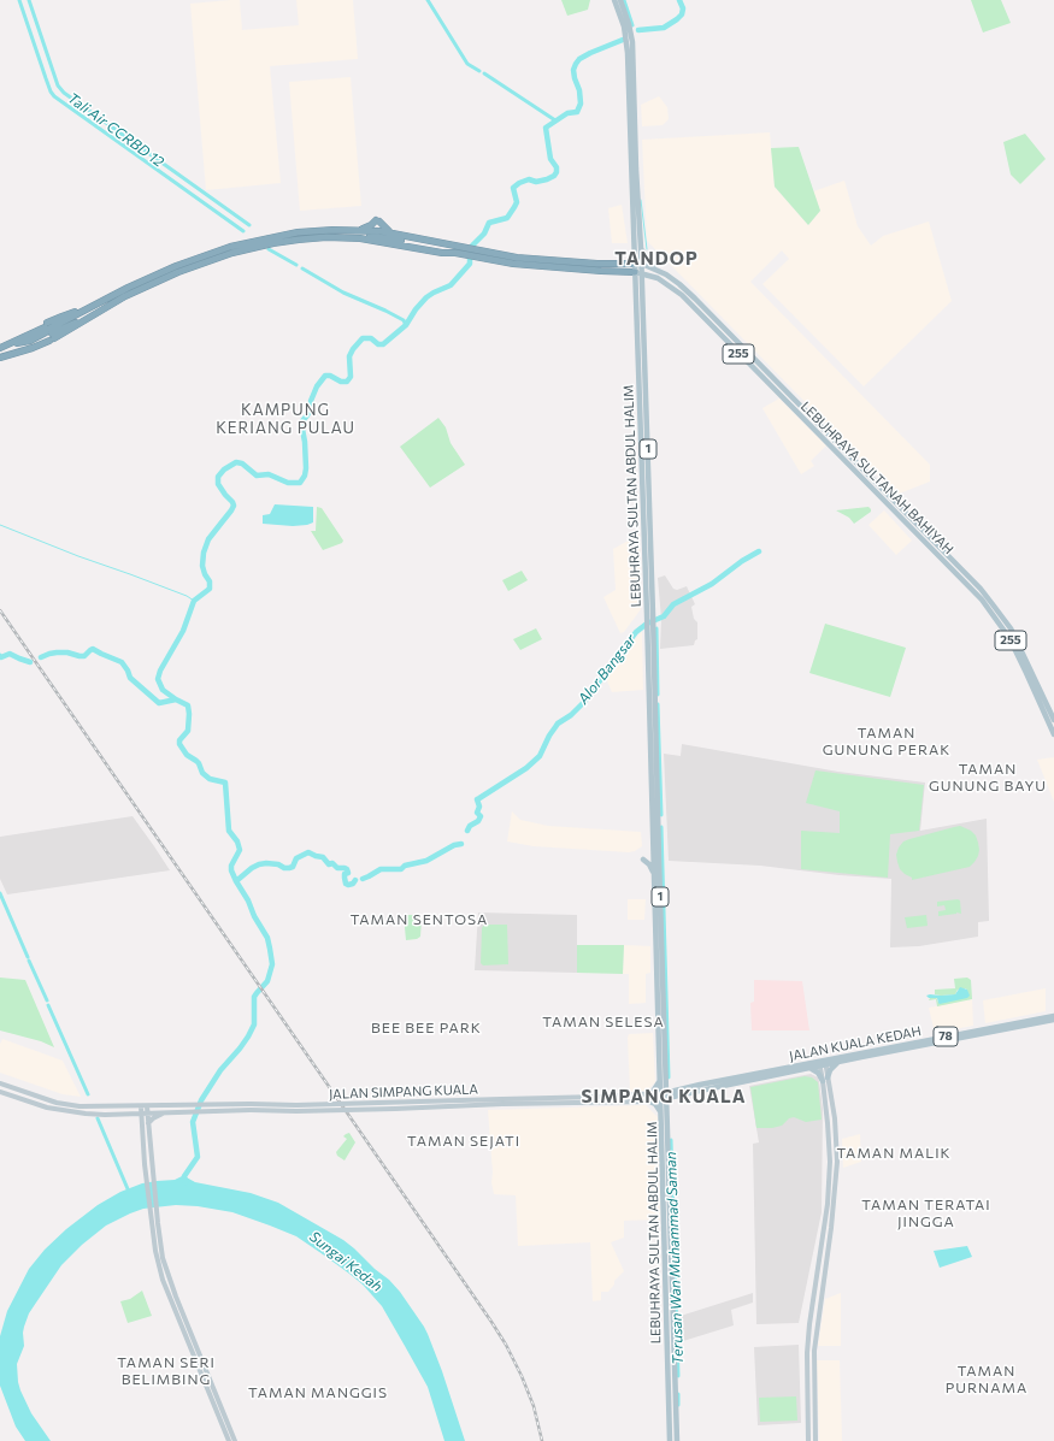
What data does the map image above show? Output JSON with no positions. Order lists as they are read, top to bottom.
{
  "streets": {
    "main road": [
      "255",
      "1",
      "LEBUHRAYA SULTANAH BAHIYAH",
      "LEBUHRAYA SULTAN ABDUL HALIM",
      "78",
      "JALAN KUALA KEDAH",
      "JALAN SIMPANG KUALA"
    ]
  },
  "crossings": [
    ["1", "LEBUHRAYA SULTANAH BAHIYAH"],
    ["1", "LEBUHRAYA SULTAN ABDUL HALIM"],
    ["LEBUHRAYA SULTANAH BAHIYAH", "LEBUHRAYA SULTAN ABDUL HALIM"],
    ["LEBUHRAYA SULTAN ABDUL HALIM", "JALAN KUALA KEDAH"],
    ["LEBUHRAYA SULTAN ABDUL HALIM", "JALAN SIMPANG KUALA"],
    ["JALAN KUALA KEDAH", "JALAN SIMPANG KUALA"]
  ],
  "districts": [
    "TANDOP",
    "KAMPUNG KERIANG PULAU",
    "TAMAN GUNUNG PERAK",
    "TAMAN GUNUNG BAYU",
    "TAMAN SENTOSA",
    "TAMAN SELESA",
    "BEE BEE PARK",
    "SIMPANG KUALA",
    "TAMAN SEJATI",
    "TAMAN MALIK",
    "TAMAN TERATAI JINGGA",
    "TAMAN SERI BELIMBING",
    "TAMAN PURNAMA",
    "TAMAN MANGGIS"
  ],
  "water": [
    "Tali Air CCRBD 12",
    "Alor Bangsar",
    "Terusan Wan Muhammad Saman",
    "Sungai Kedah"
  ]
}
